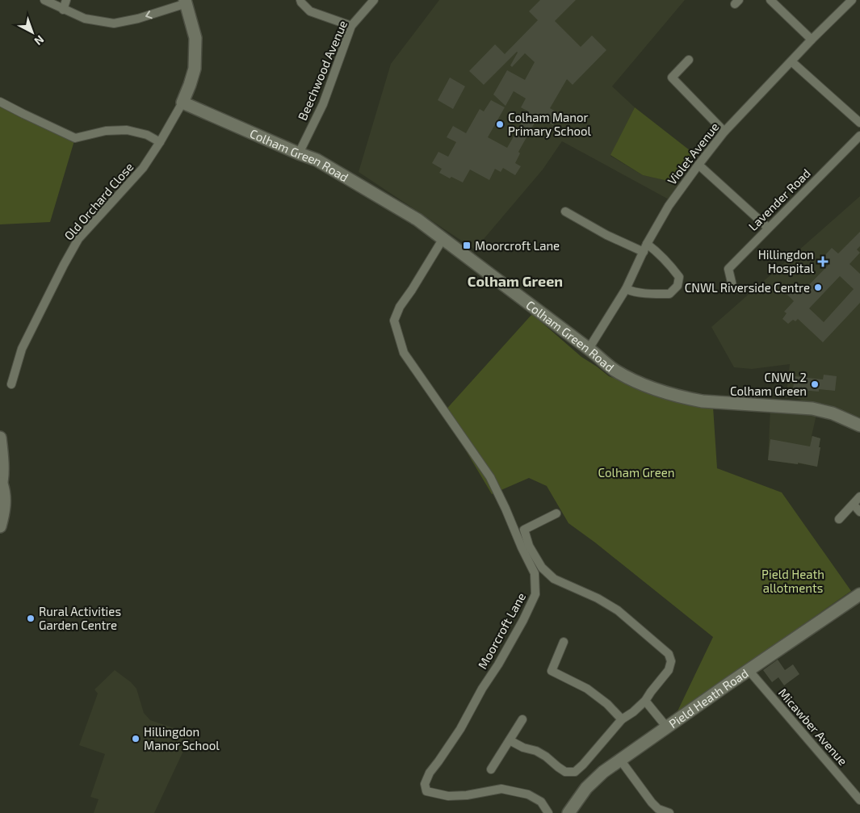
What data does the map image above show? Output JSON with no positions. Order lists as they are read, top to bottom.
{
  "streets": {
    "street": [
      "Beechwood Avenue",
      "Violet Avenue",
      "Colham Green Road",
      "Lavender Road",
      "Old Orchard Close",
      "Moorcroft Lane",
      "Pield Heath Road",
      "Micawber Avenue"
    ]
  },
  "crossings": [
    ["Beechwood Avenue", "Colham Green Road"],
    ["Violet Avenue", "Colham Green Road"],
    ["Colham Green Road", "Old Orchard Close"],
    ["Colham Green Road", "Moorcroft Lane"],
    ["Pield Heath Road", "Micawber Avenue"]
  ],
  "districts": ["Colham Green"],
  "parks": ["Colham Green", "Pield Heath allotments"],
  "places": {
    "other": [
      "Colham Manor Primary School",
      "CNWL Riverside Centre",
      "CNWL 2 Colham Green",
      "Rural Activities Garden Centre",
      "Hillingdon Manor School"
    ],
    "transit": ["Moorcroft Lane"],
    "health": ["Hillingdon Hospital"]
  },
  "north": "bottom right"
}
